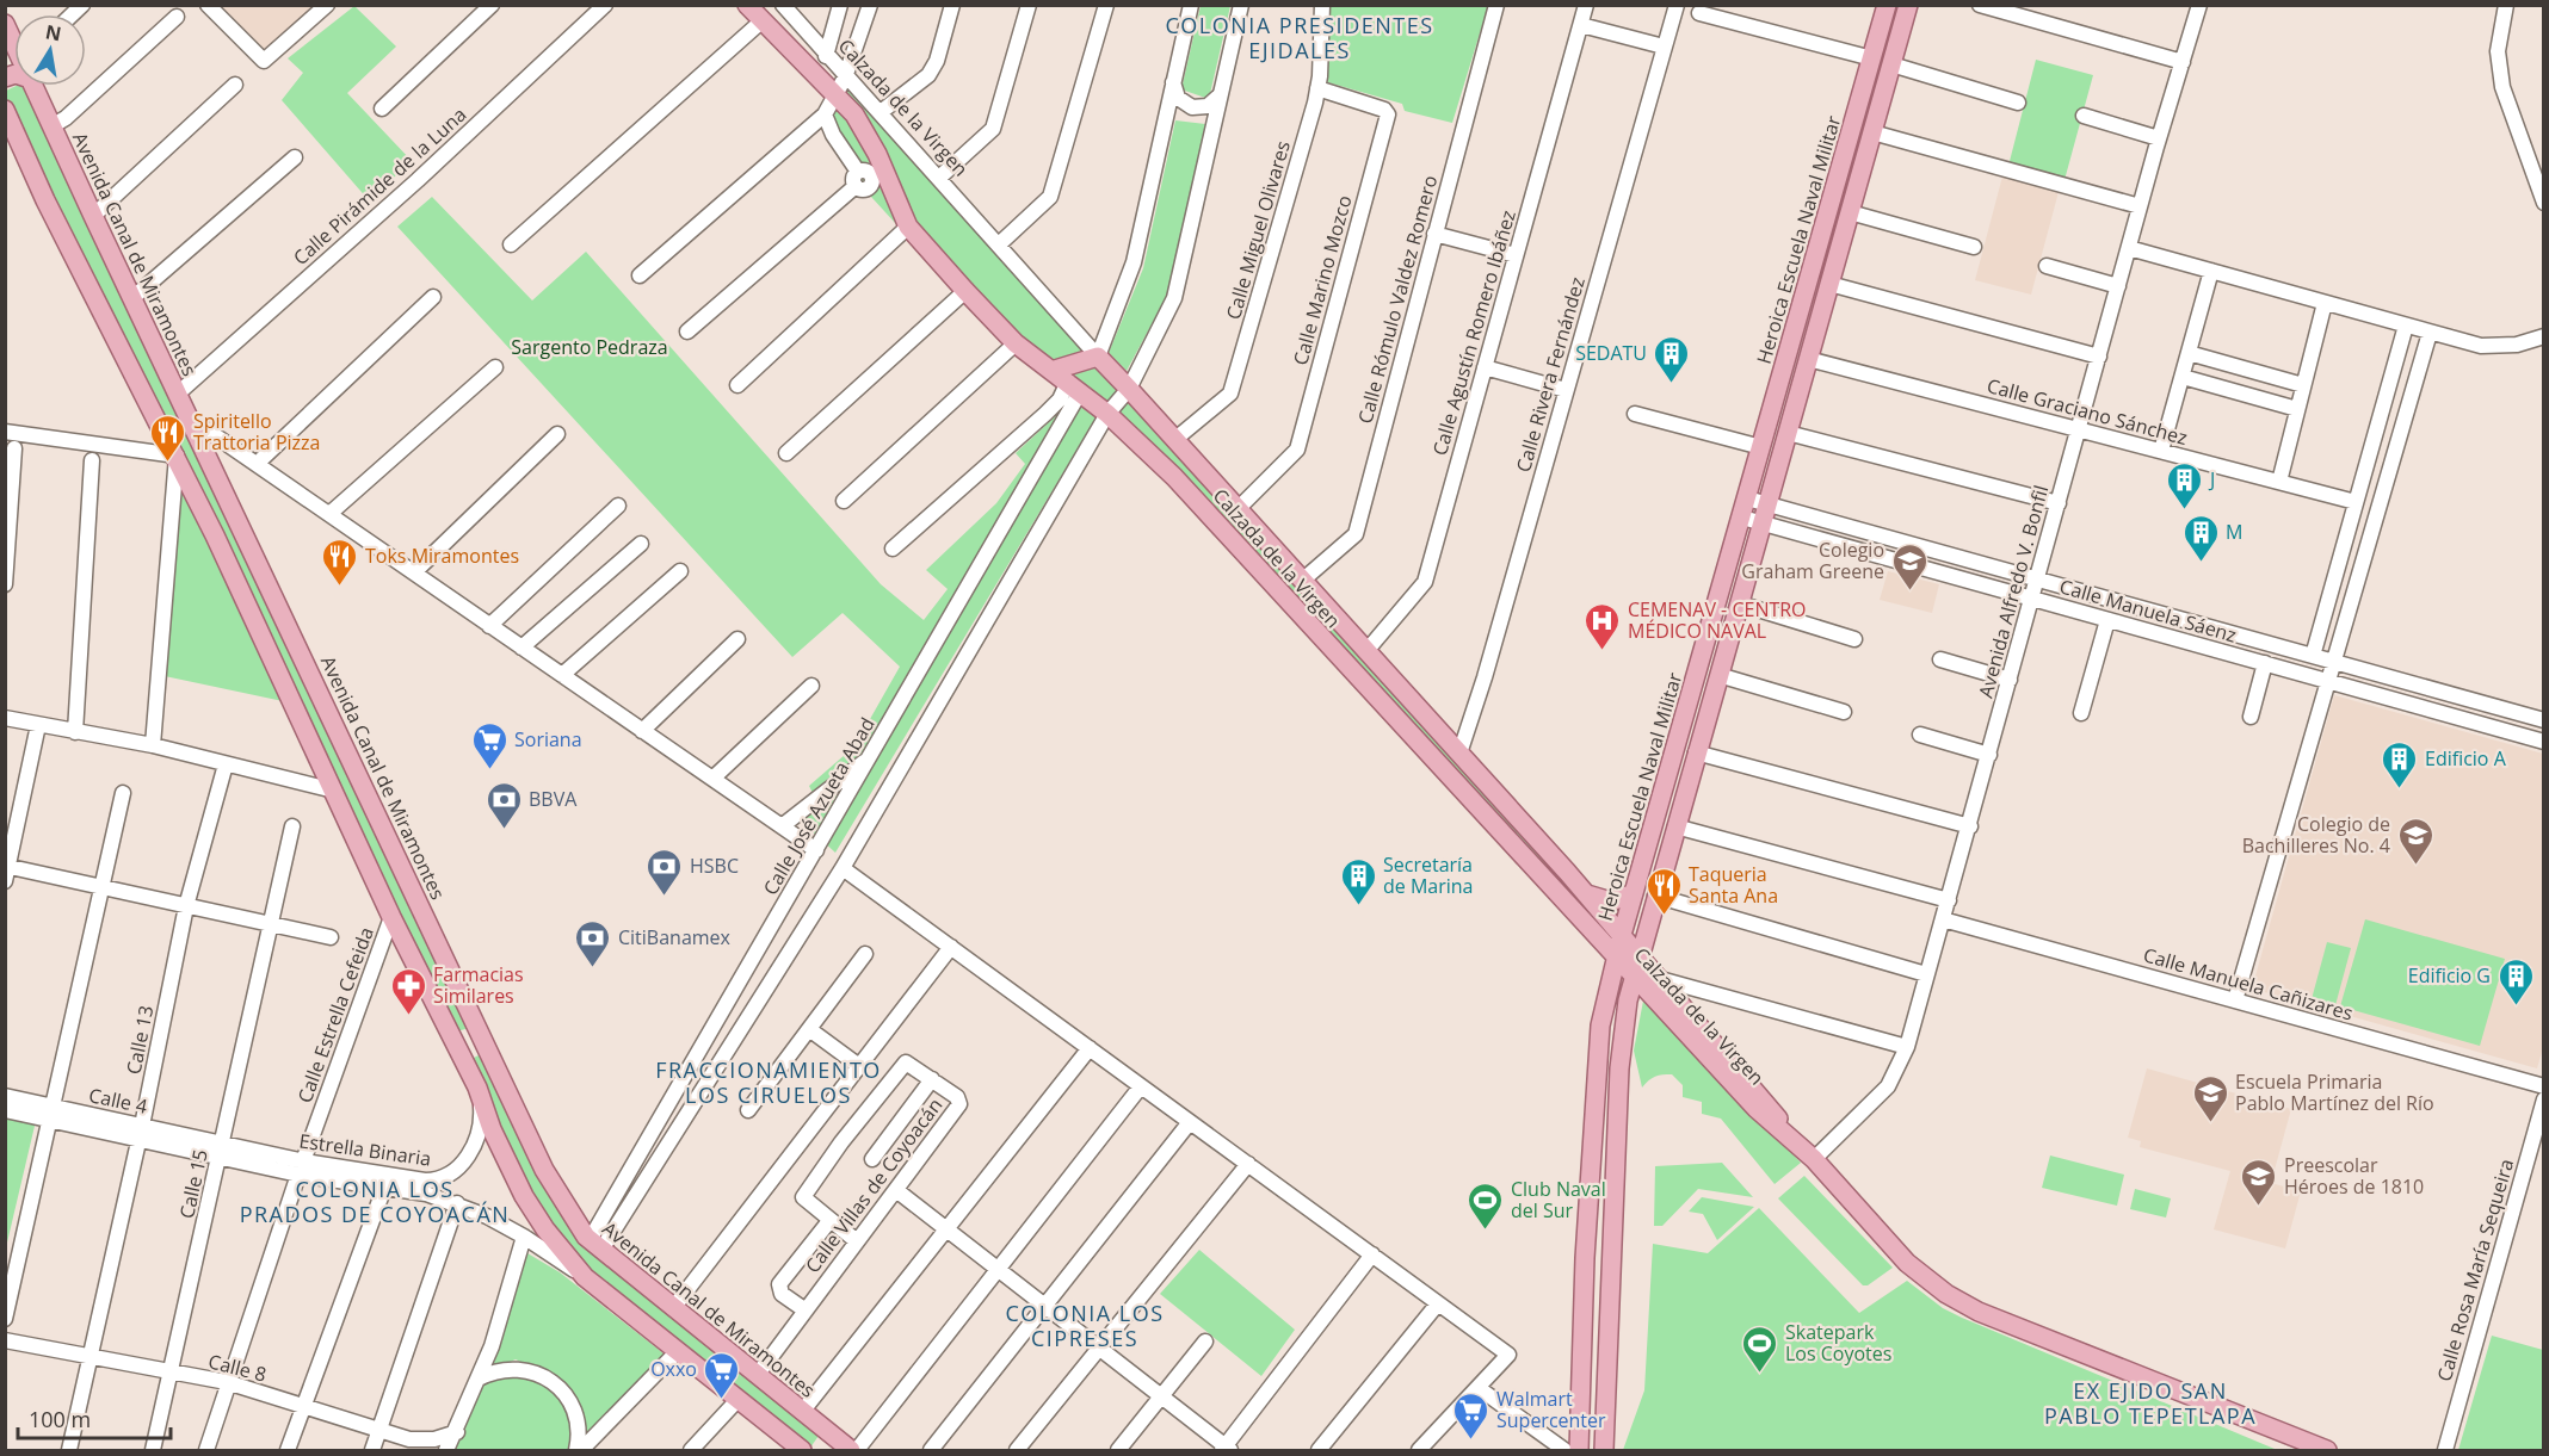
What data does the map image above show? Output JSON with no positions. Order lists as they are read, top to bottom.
{
  "streets": {
    "main road": ["Calzada de la Virgen", "Heroica Escuela Naval Militar", "Avenida Canal de Miramontes"],
    "street": [
      "Calle Pirámide de la Luna",
      "Calle Miguel Olivares",
      "Calle Marino Mozco",
      "Calle Rómulo Valdez Romero",
      "Calle Agustín Romero Ibáñez",
      "Calle Rivera Fernández",
      "Calle Graciano Sánchez",
      "Avenida Alfredo V. Bonfil",
      "Calle Manuela Sáenz",
      "Calle José Azueta Abad",
      "Calle Manuela Cañizares",
      "Calle Estrella Cefeida",
      "Calle 13",
      "Calle 4",
      "Estrella Binaria",
      "Calle 15",
      "Calle Villas de Coyoacán",
      "Calle Rosa María Sequeira",
      "Calle 8"
    ]
  },
  "crossings": [
    ["Calzada de la Virgen", "Calle Miguel Olivares"],
    ["Calzada de la Virgen", "Heroica Escuela Naval Militar"],
    ["Calzada de la Virgen", "Calle Marino Mozco"],
    ["Calzada de la Virgen", "Calle Rómulo Valdez Romero"],
    ["Calzada de la Virgen", "Calle Agustín Romero Ibáñez"],
    ["Calzada de la Virgen", "Calle Rivera Fernández"],
    ["Calzada de la Virgen", "Avenida Alfredo V. Bonfil"],
    ["Calzada de la Virgen", "Calle José Azueta Abad"],
    ["Calle Pirámide de la Luna", "Avenida Canal de Miramontes"],
    ["Calle Miguel Olivares", "Calle Marino Mozco"],
    ["Heroica Escuela Naval Militar", "Calle Manuela Sáenz"],
    ["Avenida Canal de Miramontes", "Calle José Azueta Abad"],
    ["Avenida Canal de Miramontes", "Calle Villas de Coyoacán"],
    ["Calle Graciano Sánchez", "Avenida Alfredo V. Bonfil"],
    ["Avenida Alfredo V. Bonfil", "Calle Manuela Sáenz"],
    ["Avenida Alfredo V. Bonfil", "Calle Manuela Cañizares"],
    ["Calle Estrella Cefeida", "Estrella Binaria"],
    ["Calle Estrella Cefeida", "Calle 8"],
    ["Calle 13", "Calle 4"],
    ["Calle 13", "Calle 8"],
    ["Calle 4", "Estrella Binaria"],
    ["Calle 4", "Calle 15"],
    ["Estrella Binaria", "Calle 15"],
    ["Calle 15", "Calle 8"]
  ],
  "districts": [
    "COLONIA PRESIDENTES EJIDALES",
    "FRACCIONAMIENTO LOS CIRUELOS",
    "COLONIA LOS PRADOS DE COYOACÁN",
    "COLONIA LOS CIPRESES",
    "EX EJIDO SAN PABLO TEPETLAPA"
  ],
  "parks": ["Sargento Pedraza"],
  "places": {
    "building": [
      "SEDATU",
      "J",
      "M",
      "Edificio A",
      "Secretaría de Marina",
      "Edificio G"
    ],
    "restaurant": ["Spiritello Trattoria Pizza", "Toks Miramontes", "Taqueria Santa Ana"],
    "school or university": [
      "Colegio Graham Greene",
      "Colegio de Bachilleres No. 4",
      "Escuela Primaria Pablo Martínez del Río",
      "Preescolar Héroes de 1810"
    ],
    "hospital": ["CEMENAV - CENTRO MÉDICO NAVAL"],
    "supermarket": ["Soriana", "Oxxo", "Walmart Supercenter"],
    "bank": ["BBVA", "HSBC", "CitiBanamex"],
    "pharmacy": ["Farmacias Similares"],
    "sports": ["Club Naval del Sur", "Skatepark Los Coyotes"]
  },
  "scale_bar": "100 m",
  "north": "top"
}
